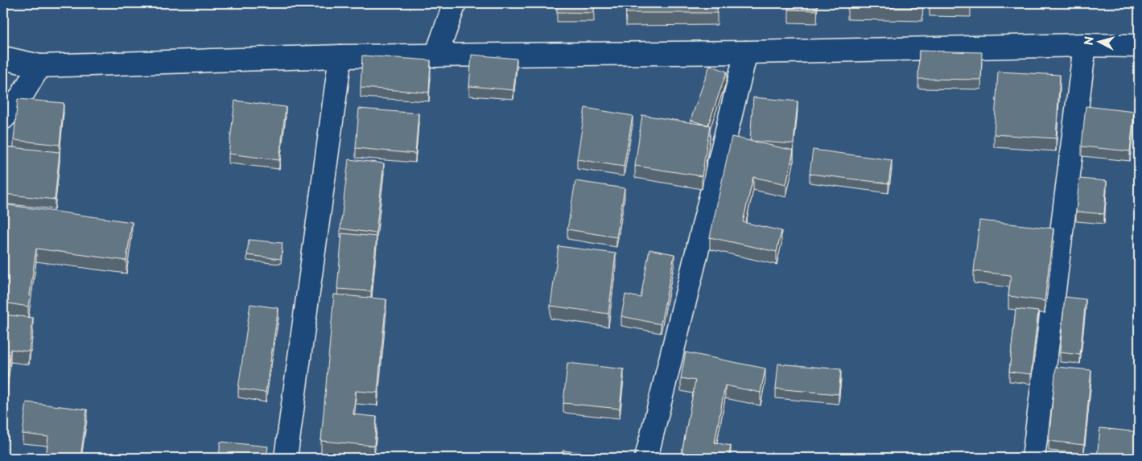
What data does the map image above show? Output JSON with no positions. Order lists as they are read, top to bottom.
{
  "north": "left"
}
